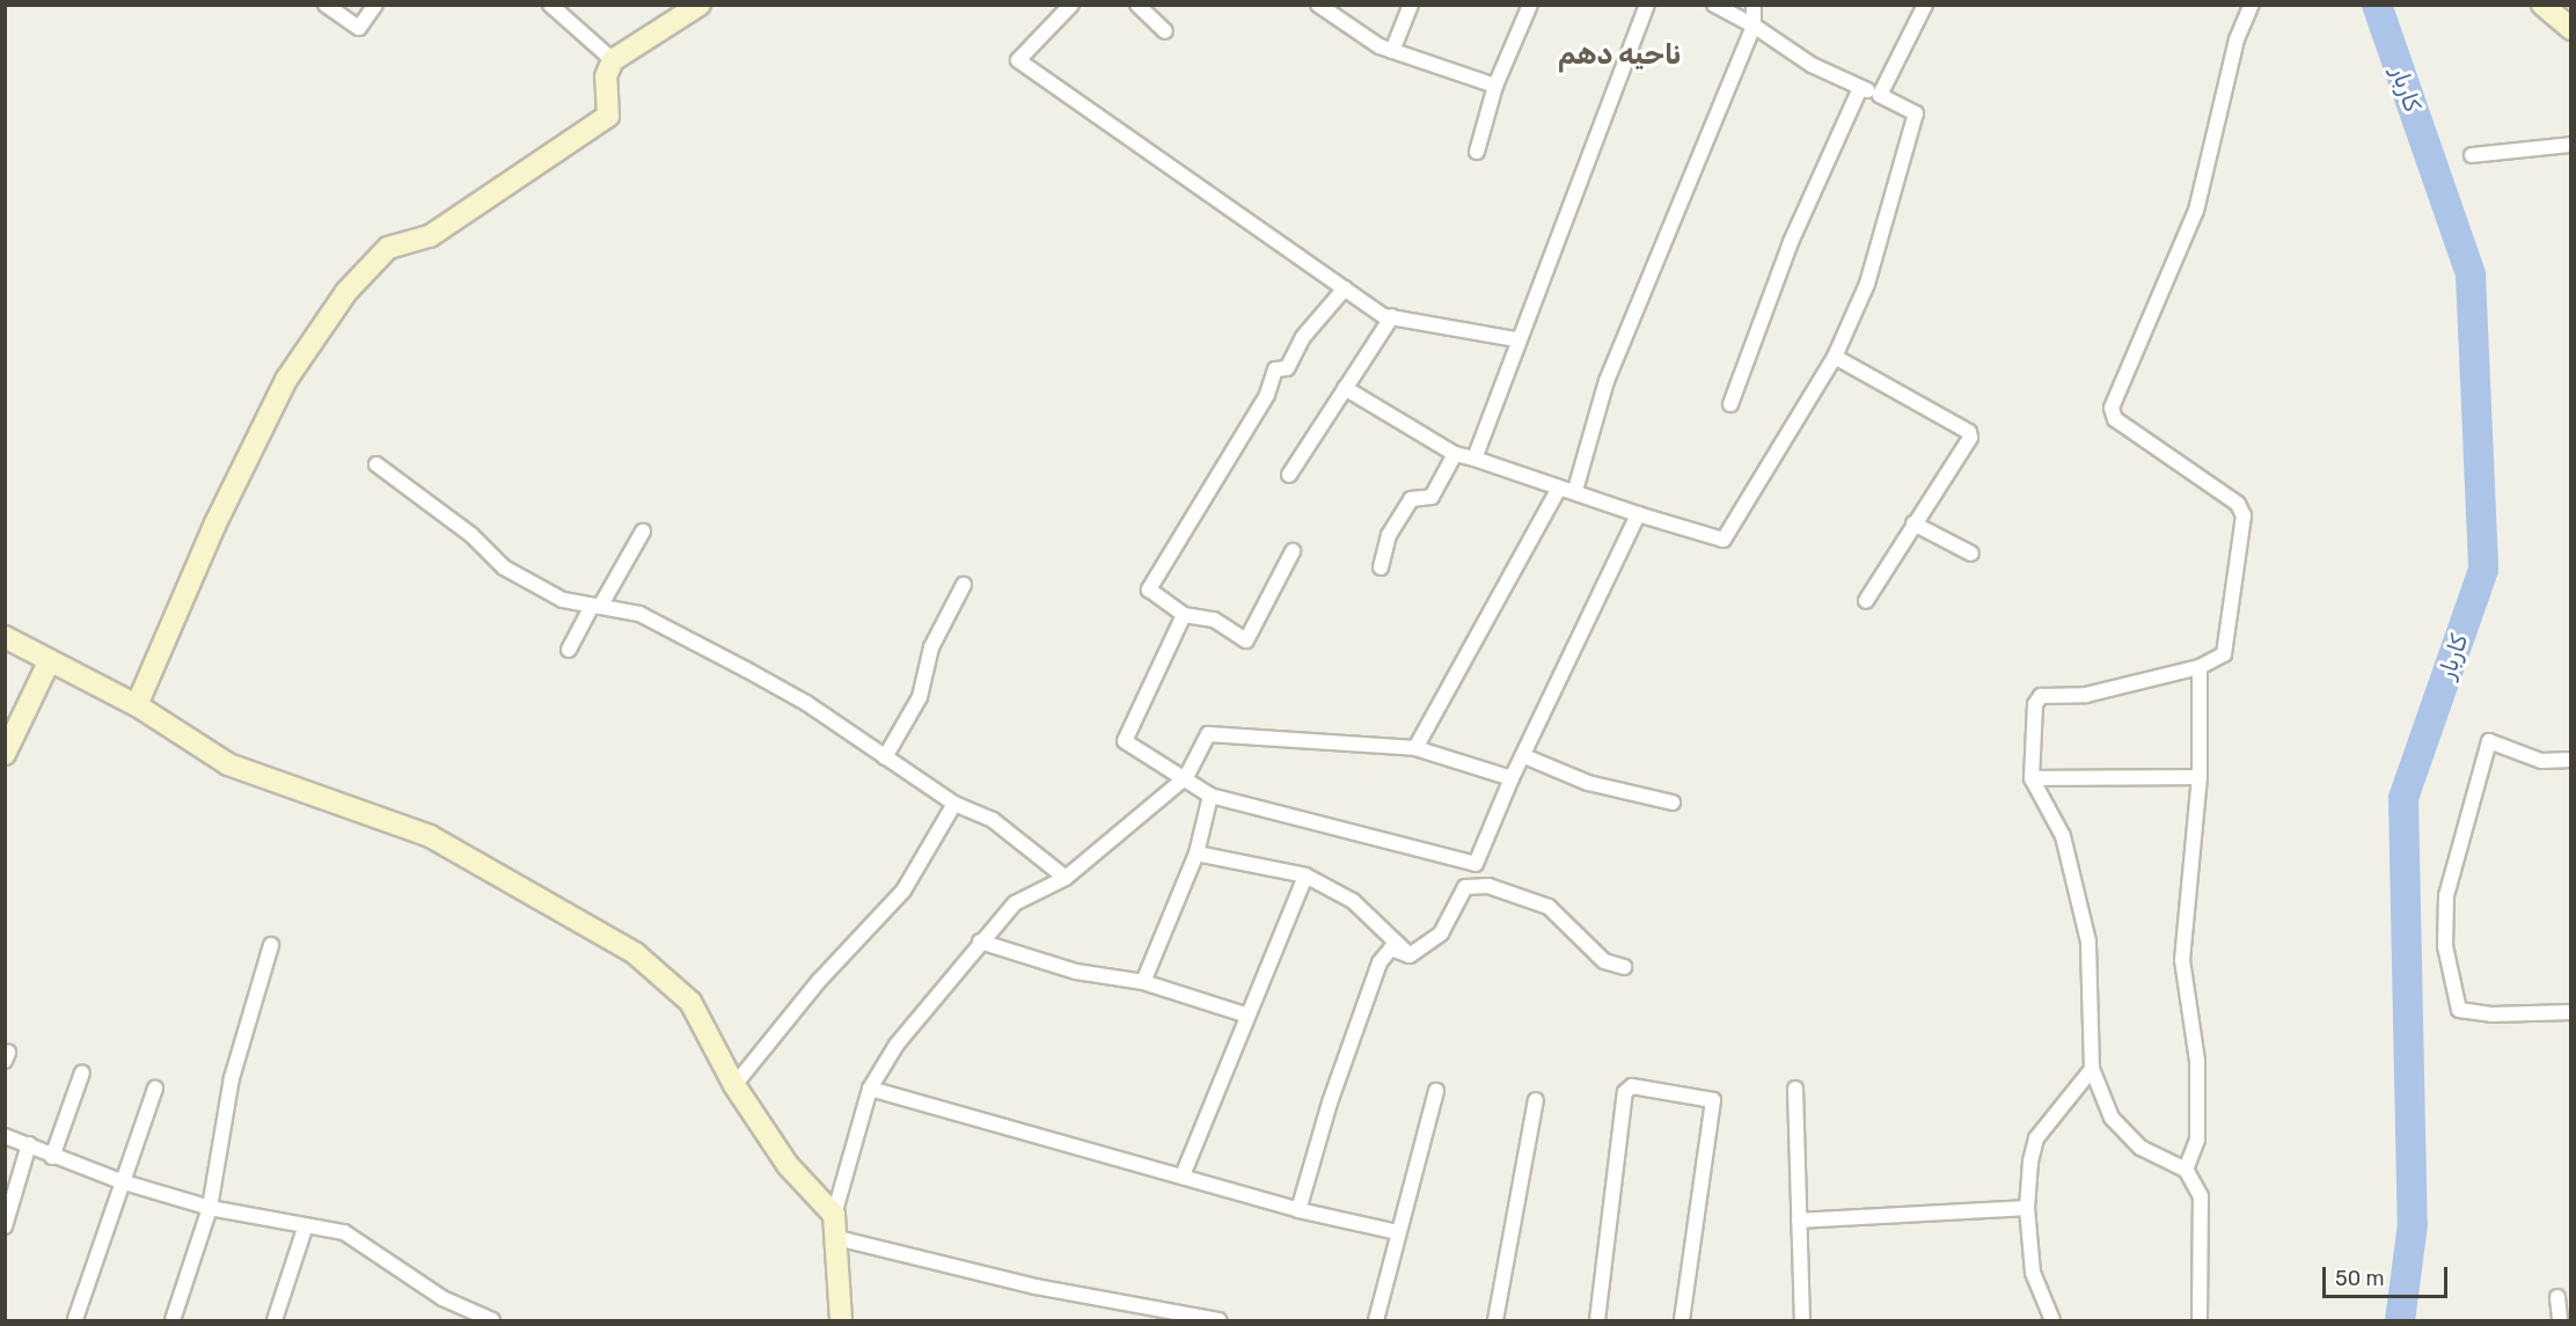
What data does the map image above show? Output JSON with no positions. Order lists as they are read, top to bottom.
{
  "districts": ["ناحیه دهم"],
  "water": ["کاربار"],
  "scale_bar": "50 m"
}
